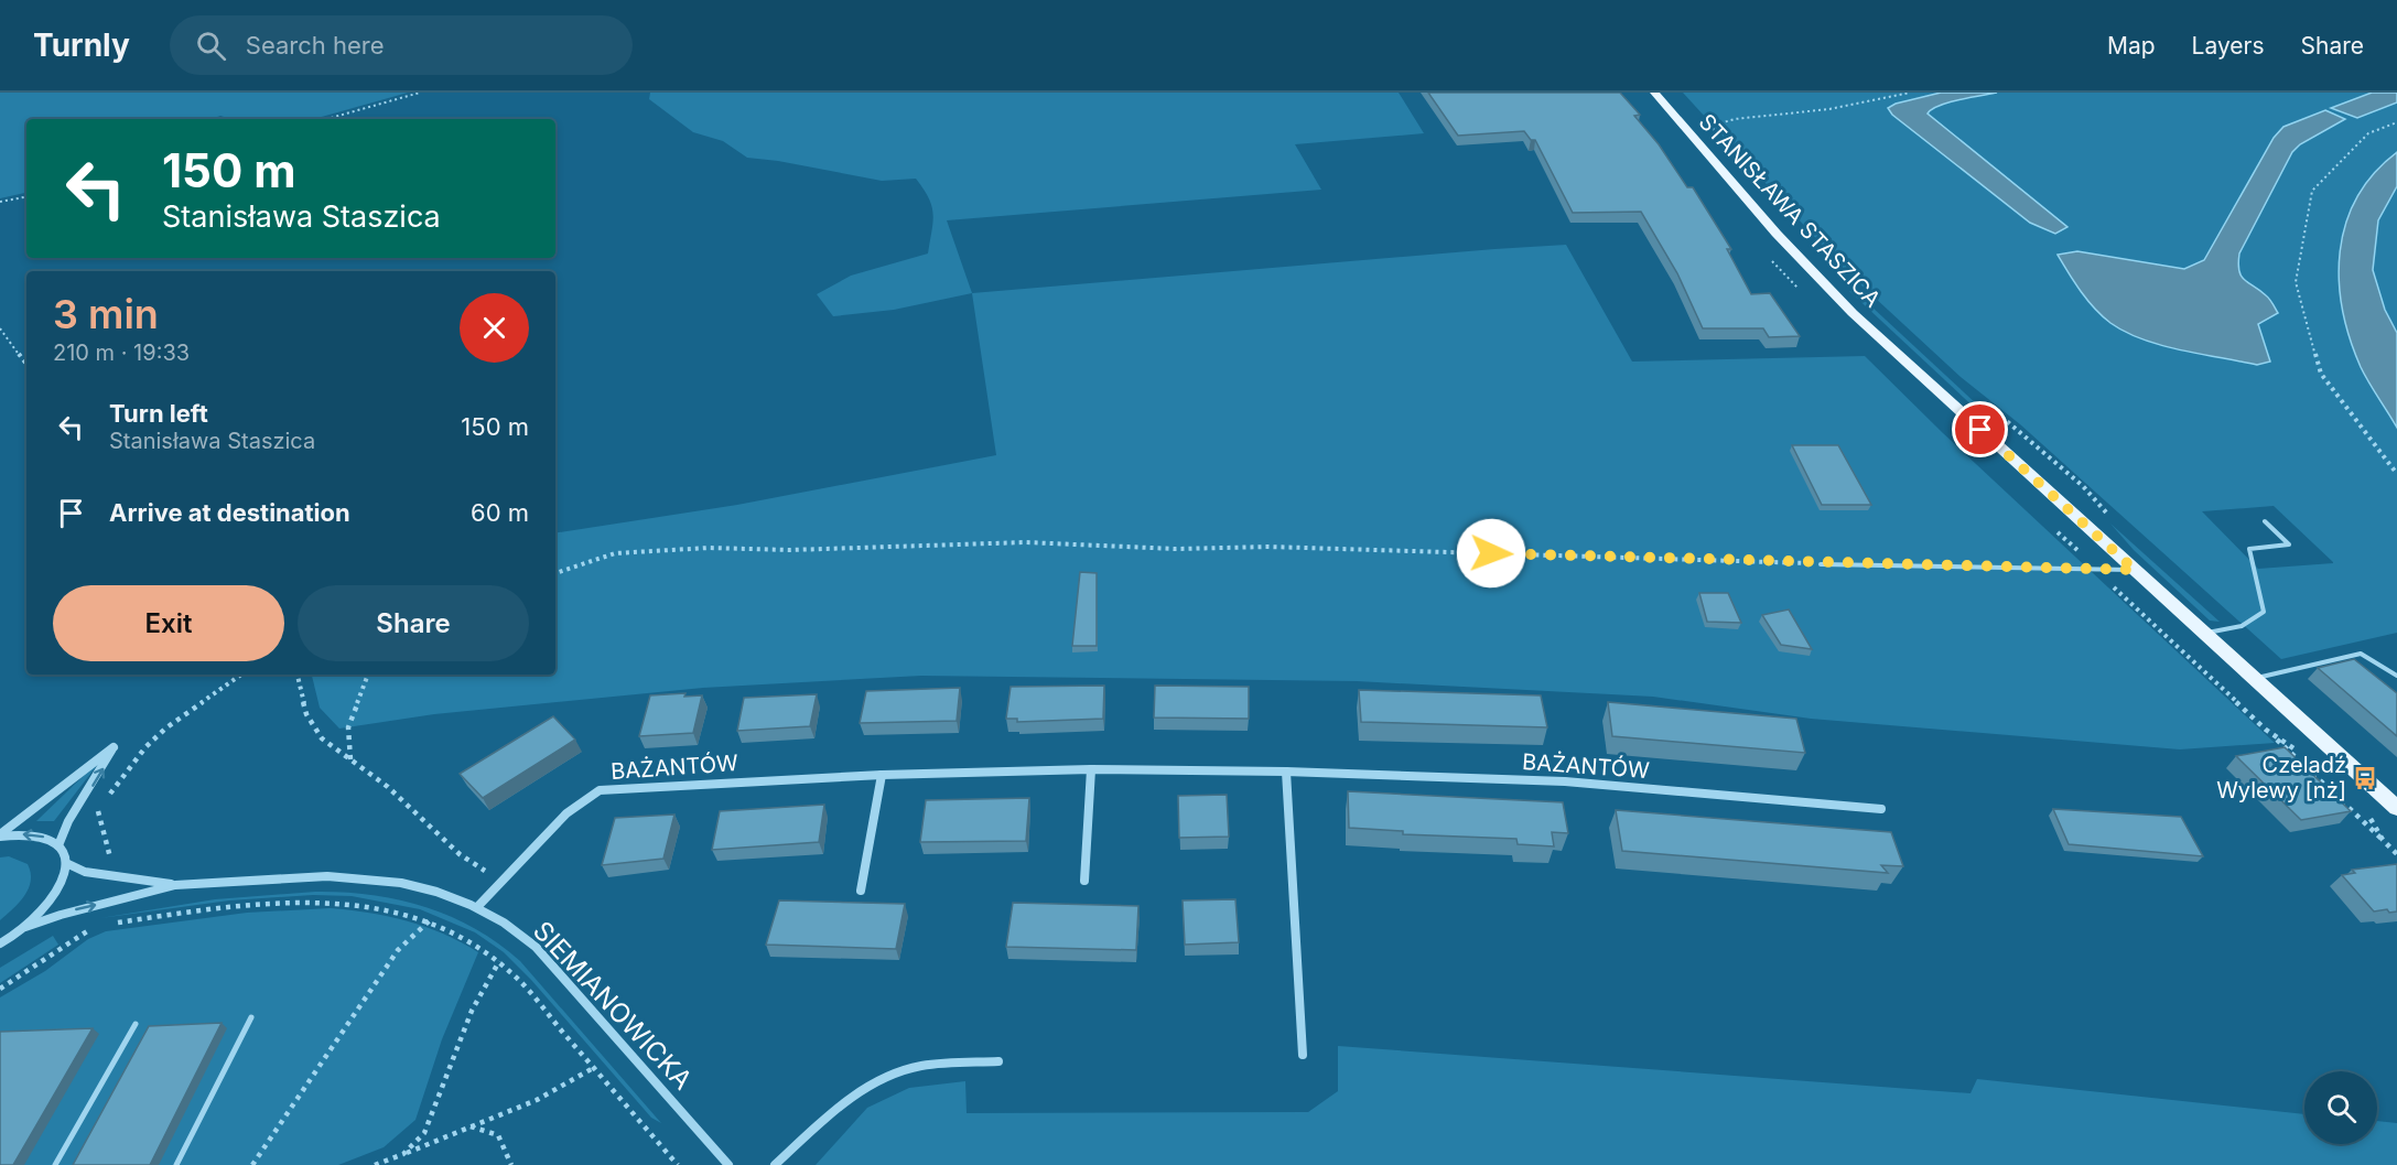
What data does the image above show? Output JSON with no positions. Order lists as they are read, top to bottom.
{
  "streets": {
    "main road": ["STANISŁAWA STASZICA"],
    "street": ["BAŻANTÓW", "SIEMIANOWICKA"]
  },
  "crossings": [
    ["BAŻANTÓW", "SIEMIANOWICKA"]
  ],
  "places": {
    "bus stop": ["Czeladź Wylewy [nż]"]
  },
  "page": {
    "header": "Turnly",
    "search": "Search here",
    "nav": ["Map", "Layers", "Share"],
    "turn": ["150 m", "Stanisława Staszica"],
    "heading": ["3 min", "210 m · 19:33"],
    "list": [
      {
        "name": "Turn left",
        "note": "Stanisława Staszica",
        "value": "150 m"
      },
      {
        "name": "Arrive at destination",
        "value": "60 m"
      }
    ],
    "buttons": ["Exit", "Share"]
  }
}
